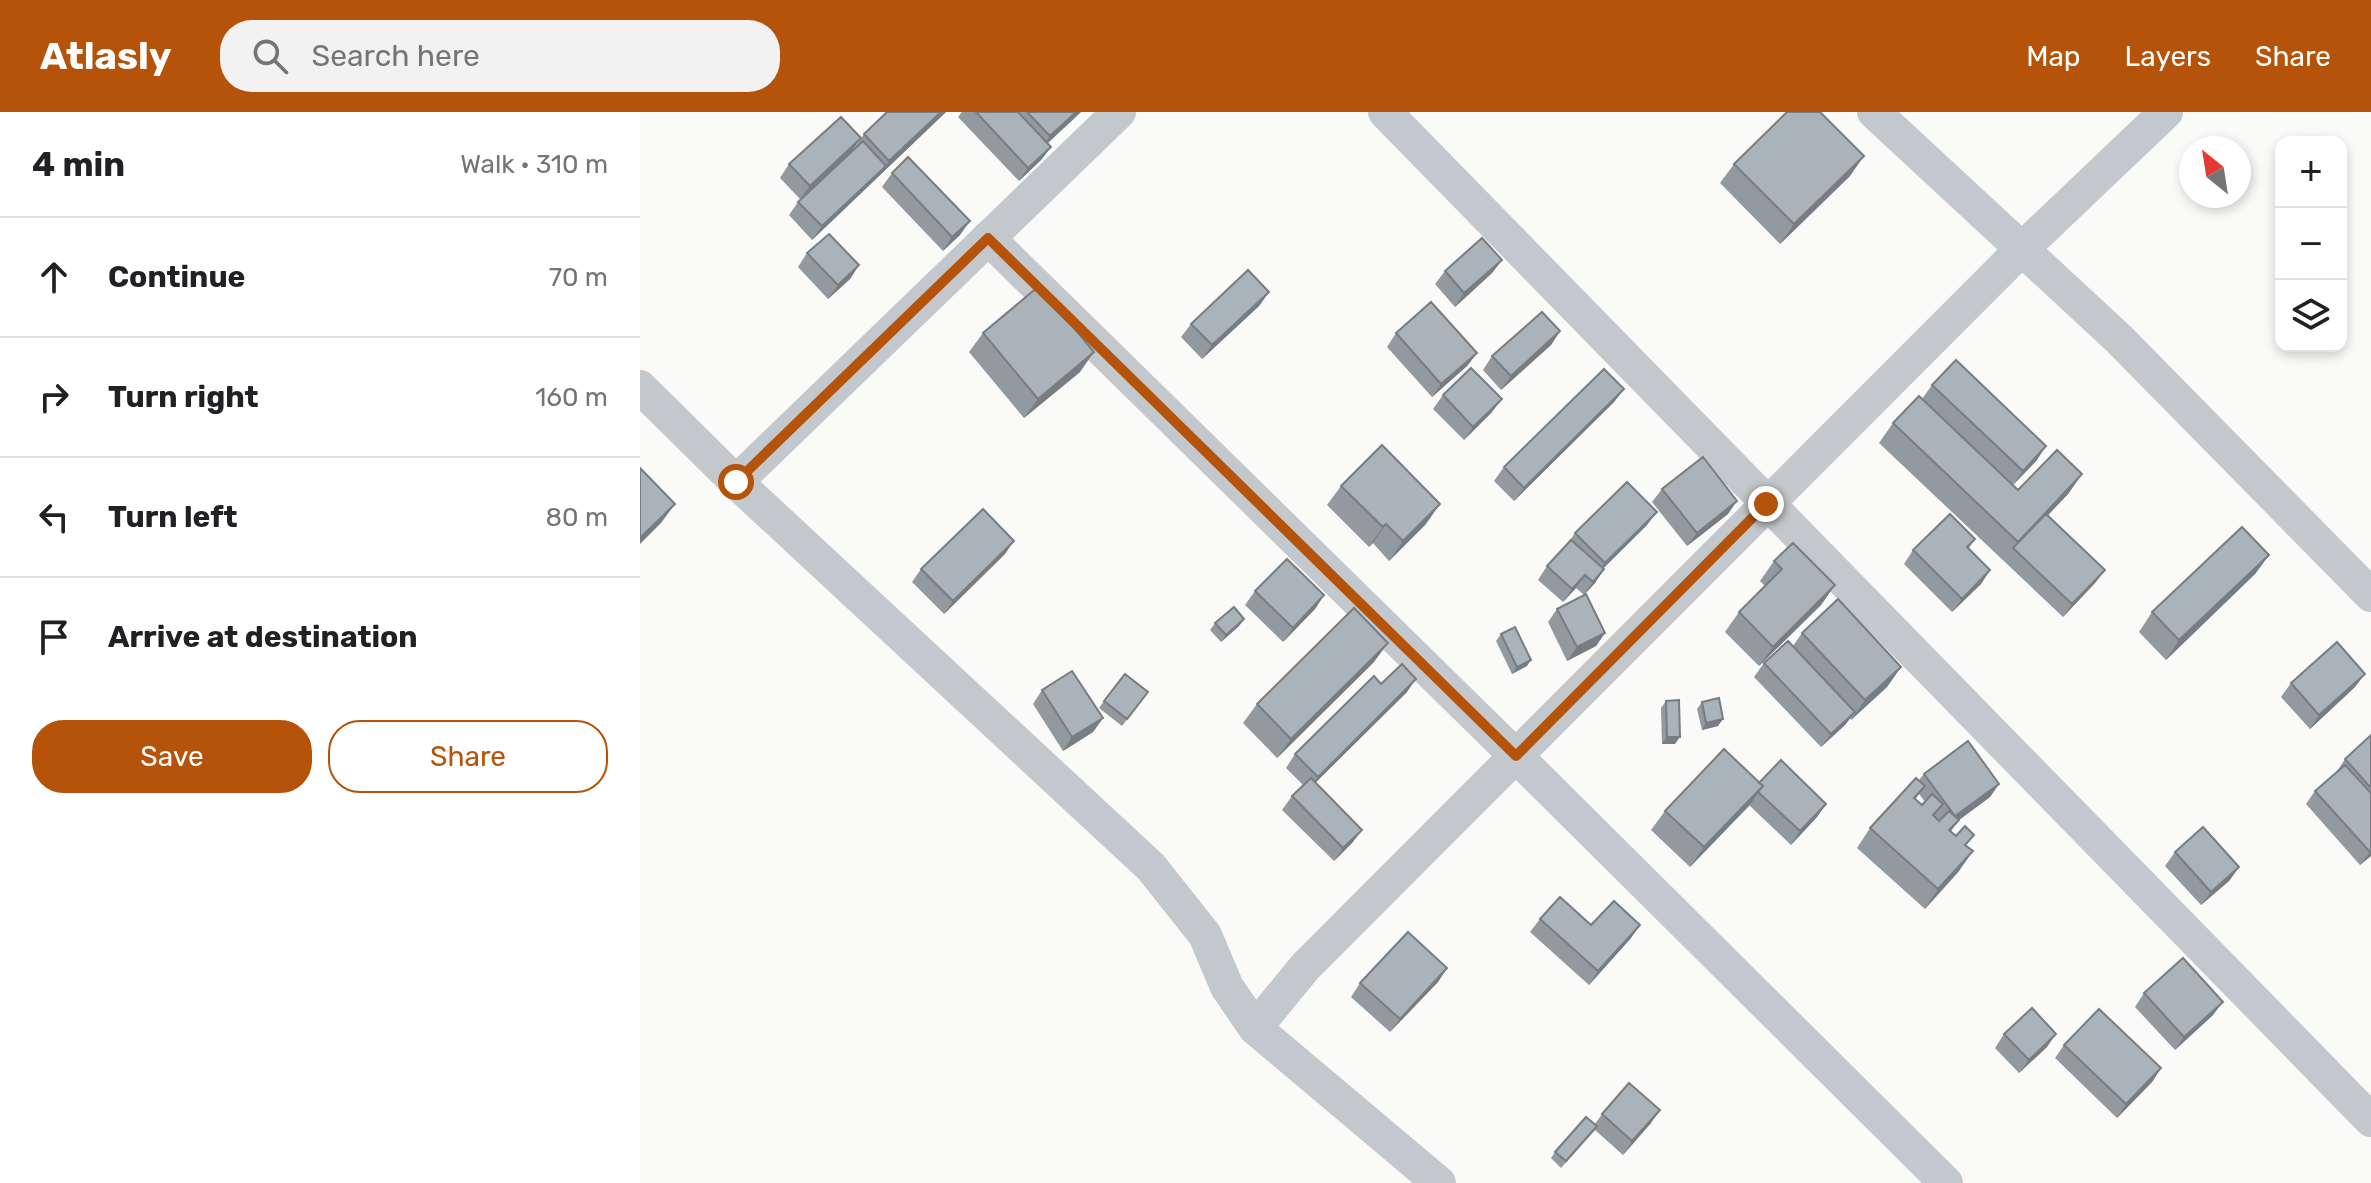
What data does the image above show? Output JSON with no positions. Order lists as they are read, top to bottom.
{
  "north": "top left",
  "page": {
    "header": "Atlasly",
    "search": "Search here",
    "nav": ["Map", "Layers", "Share"],
    "heading": ["4 min", "Walk · 310 m"],
    "map_buttons": ["+", "−"],
    "list": [
      ["Continue", "70 m"],
      ["Turn right", "160 m"],
      ["Turn left", "80 m"],
      "Arrive at destination"
    ],
    "buttons": ["Save", "Share"]
  }
}
